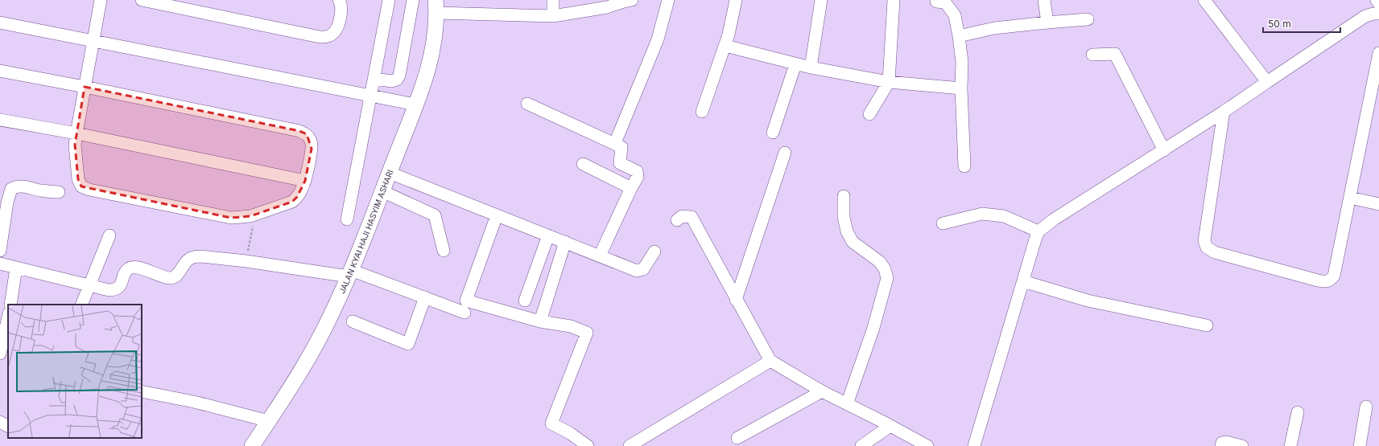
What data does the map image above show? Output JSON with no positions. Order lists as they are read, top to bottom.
{
  "streets": {
    "main road": ["JALAN KYAI HAJI HASYIM ASHARI"]
  },
  "scale_bar": "50 m"
}
